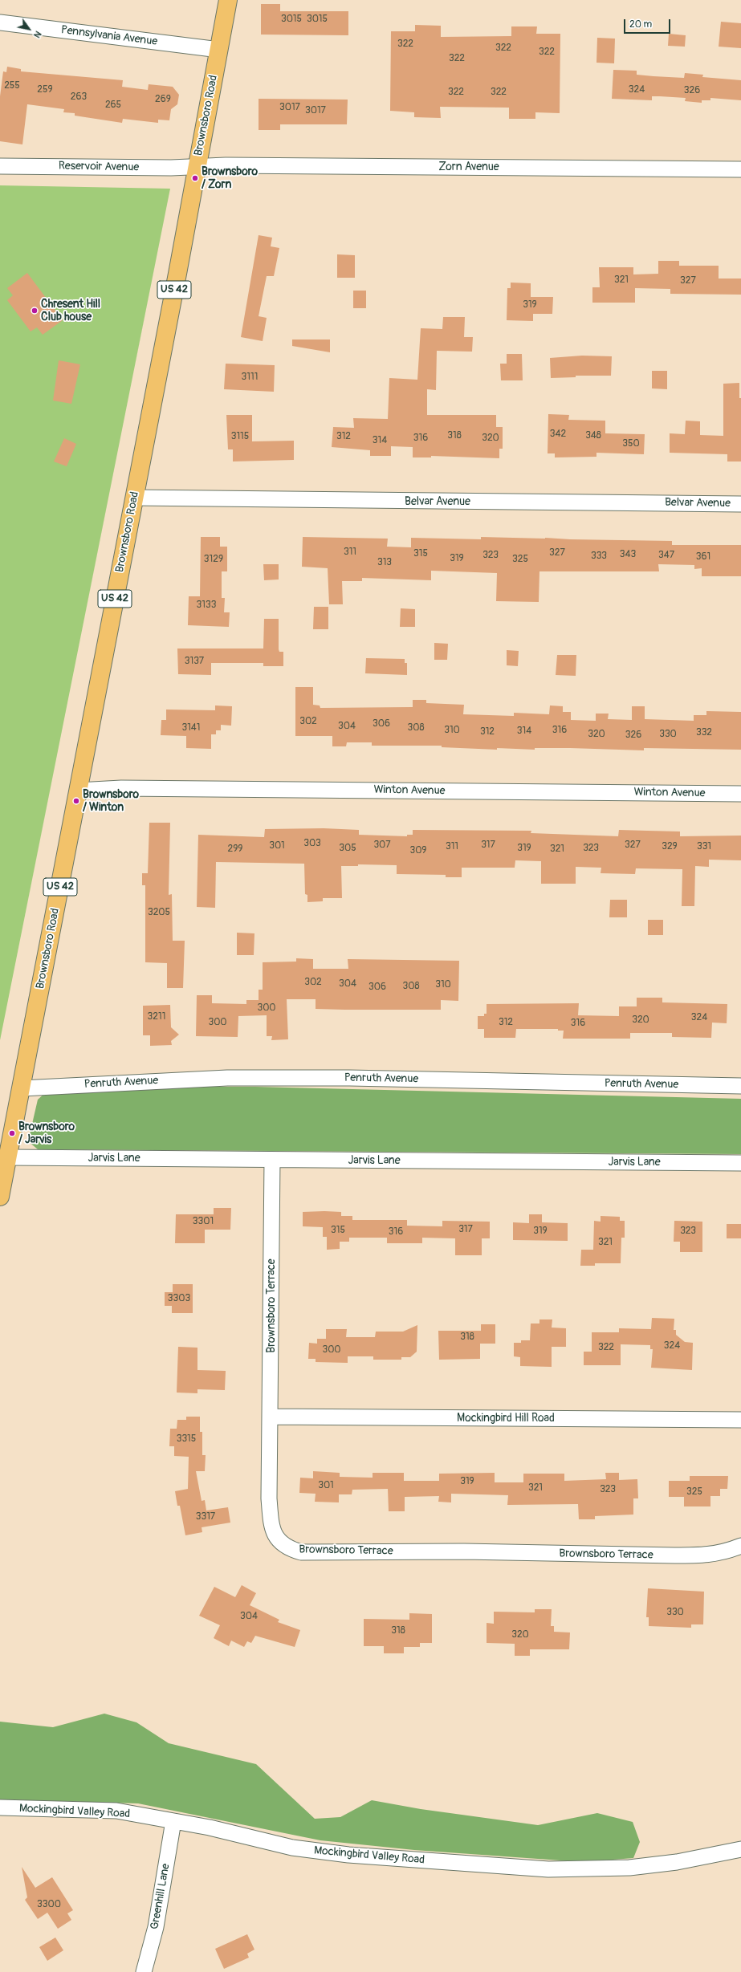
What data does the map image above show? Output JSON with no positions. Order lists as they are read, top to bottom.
{
  "streets": {
    "main road": ["Brownsboro Road", "US 42"],
    "street": [
      "Pennsylvania Avenue",
      "Reservoir Avenue",
      "Zorn Avenue",
      "Belvar Avenue",
      "Winton Avenue",
      "Penruth Avenue",
      "Jarvis Lane",
      "Brownsboro Terrace",
      "Mockingbird Hill Road",
      "Mockingbird Valley Road",
      "Greenhill Lane"
    ]
  },
  "crossings": [
    ["Pennsylvania Avenue", "Brownsboro Road"],
    ["Brownsboro Road", "Reservoir Avenue"],
    ["Brownsboro Road", "Zorn Avenue"],
    ["Brownsboro Road", "Belvar Avenue"],
    ["Brownsboro Road", "Winton Avenue"],
    ["Brownsboro Road", "Penruth Avenue"],
    ["Brownsboro Road", "Jarvis Lane"],
    ["Reservoir Avenue", "Zorn Avenue"],
    ["Jarvis Lane", "Brownsboro Terrace"],
    ["Brownsboro Terrace", "Mockingbird Hill Road"],
    ["Mockingbird Valley Road", "Greenhill Lane"]
  ],
  "places": [
    "Brownsboro / Zorn",
    "Chresent Hill Club house",
    "Brownsboro / Winton",
    "Brownsboro / Jarvis"
  ],
  "house_numbers": [
    "3015",
    "3015",
    "322",
    "322",
    "322",
    "322",
    "255",
    "259",
    "324",
    "326",
    "322",
    "322",
    "263",
    "269",
    "265",
    "3017",
    "3017",
    "321",
    "327",
    "319",
    "3111",
    "342",
    "318",
    "348",
    "3115",
    "312",
    "316",
    "320",
    "314",
    "350",
    "311",
    "327",
    "315",
    "343",
    "323",
    "347",
    "333",
    "361",
    "319",
    "3129",
    "325",
    "313",
    "3133",
    "3137",
    "302",
    "306",
    "304",
    "3141",
    "308",
    "310",
    "316",
    "314",
    "312",
    "332",
    "320",
    "330",
    "326",
    "303",
    "307",
    "317",
    "327",
    "301",
    "311",
    "329",
    "331",
    "305",
    "319",
    "323",
    "299",
    "321",
    "309",
    "3205",
    "302",
    "304",
    "310",
    "308",
    "306",
    "300",
    "3211",
    "324",
    "320",
    "300",
    "312",
    "316",
    "3301",
    "317",
    "315",
    "319",
    "323",
    "316",
    "321",
    "3303",
    "318",
    "324",
    "322",
    "300",
    "3315",
    "319",
    "301",
    "321",
    "323",
    "325",
    "3317",
    "330",
    "304",
    "318",
    "320",
    "3300"
  ],
  "scale_bar": "20 m",
  "north": "bottom right"
}
